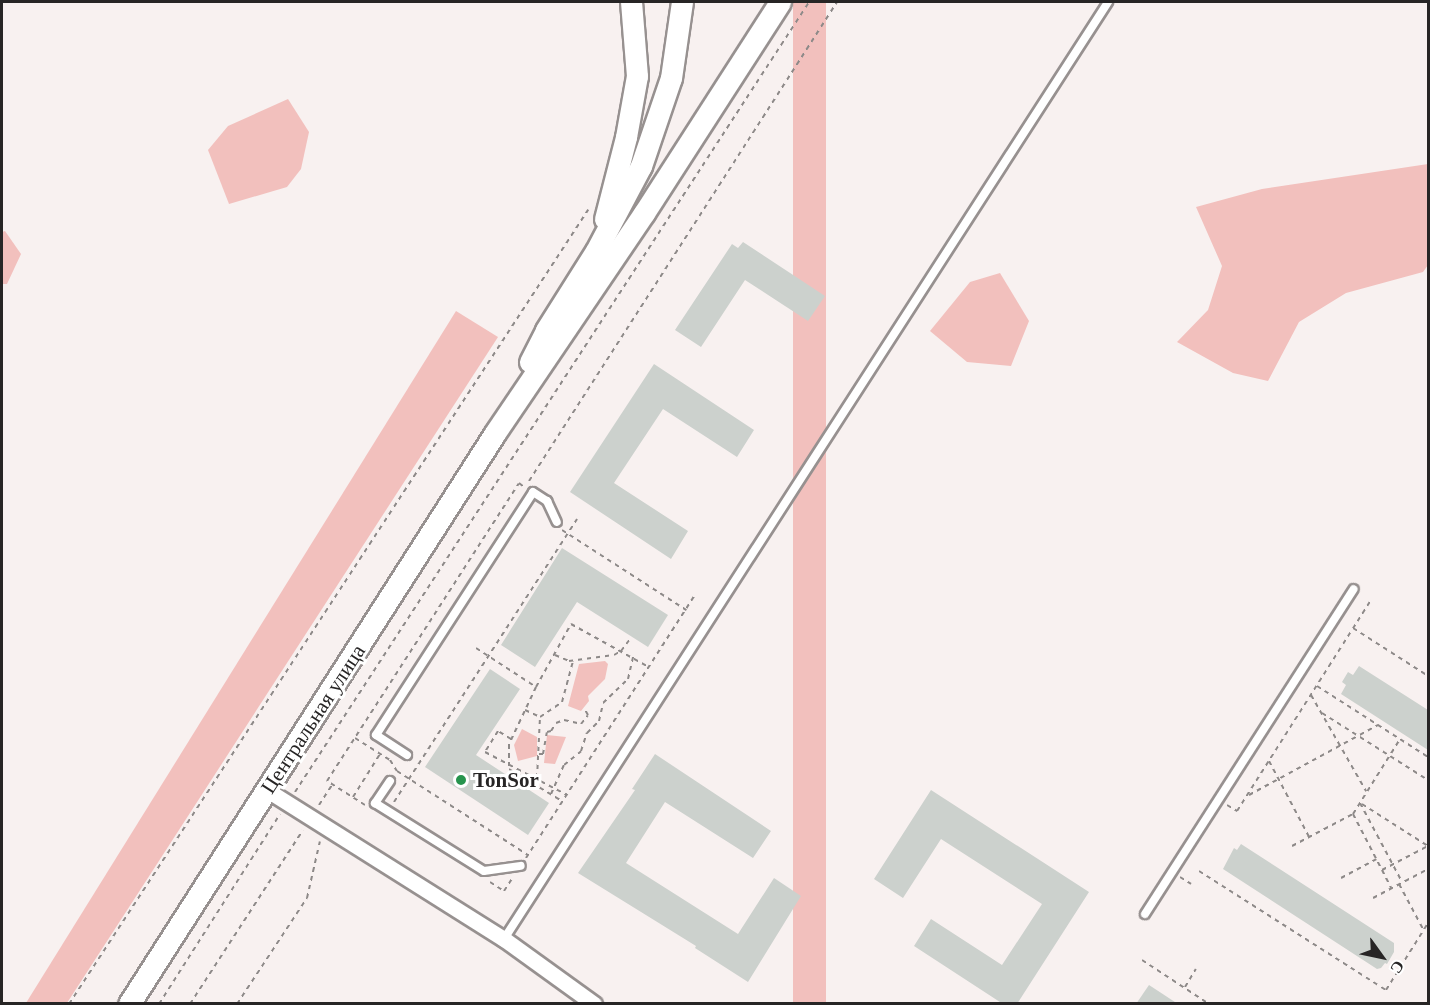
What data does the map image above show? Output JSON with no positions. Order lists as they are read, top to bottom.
{
  "streets": {
    "main road": ["Центральная улица"]
  },
  "places": ["TonSor"],
  "north": "bottom right"
}
